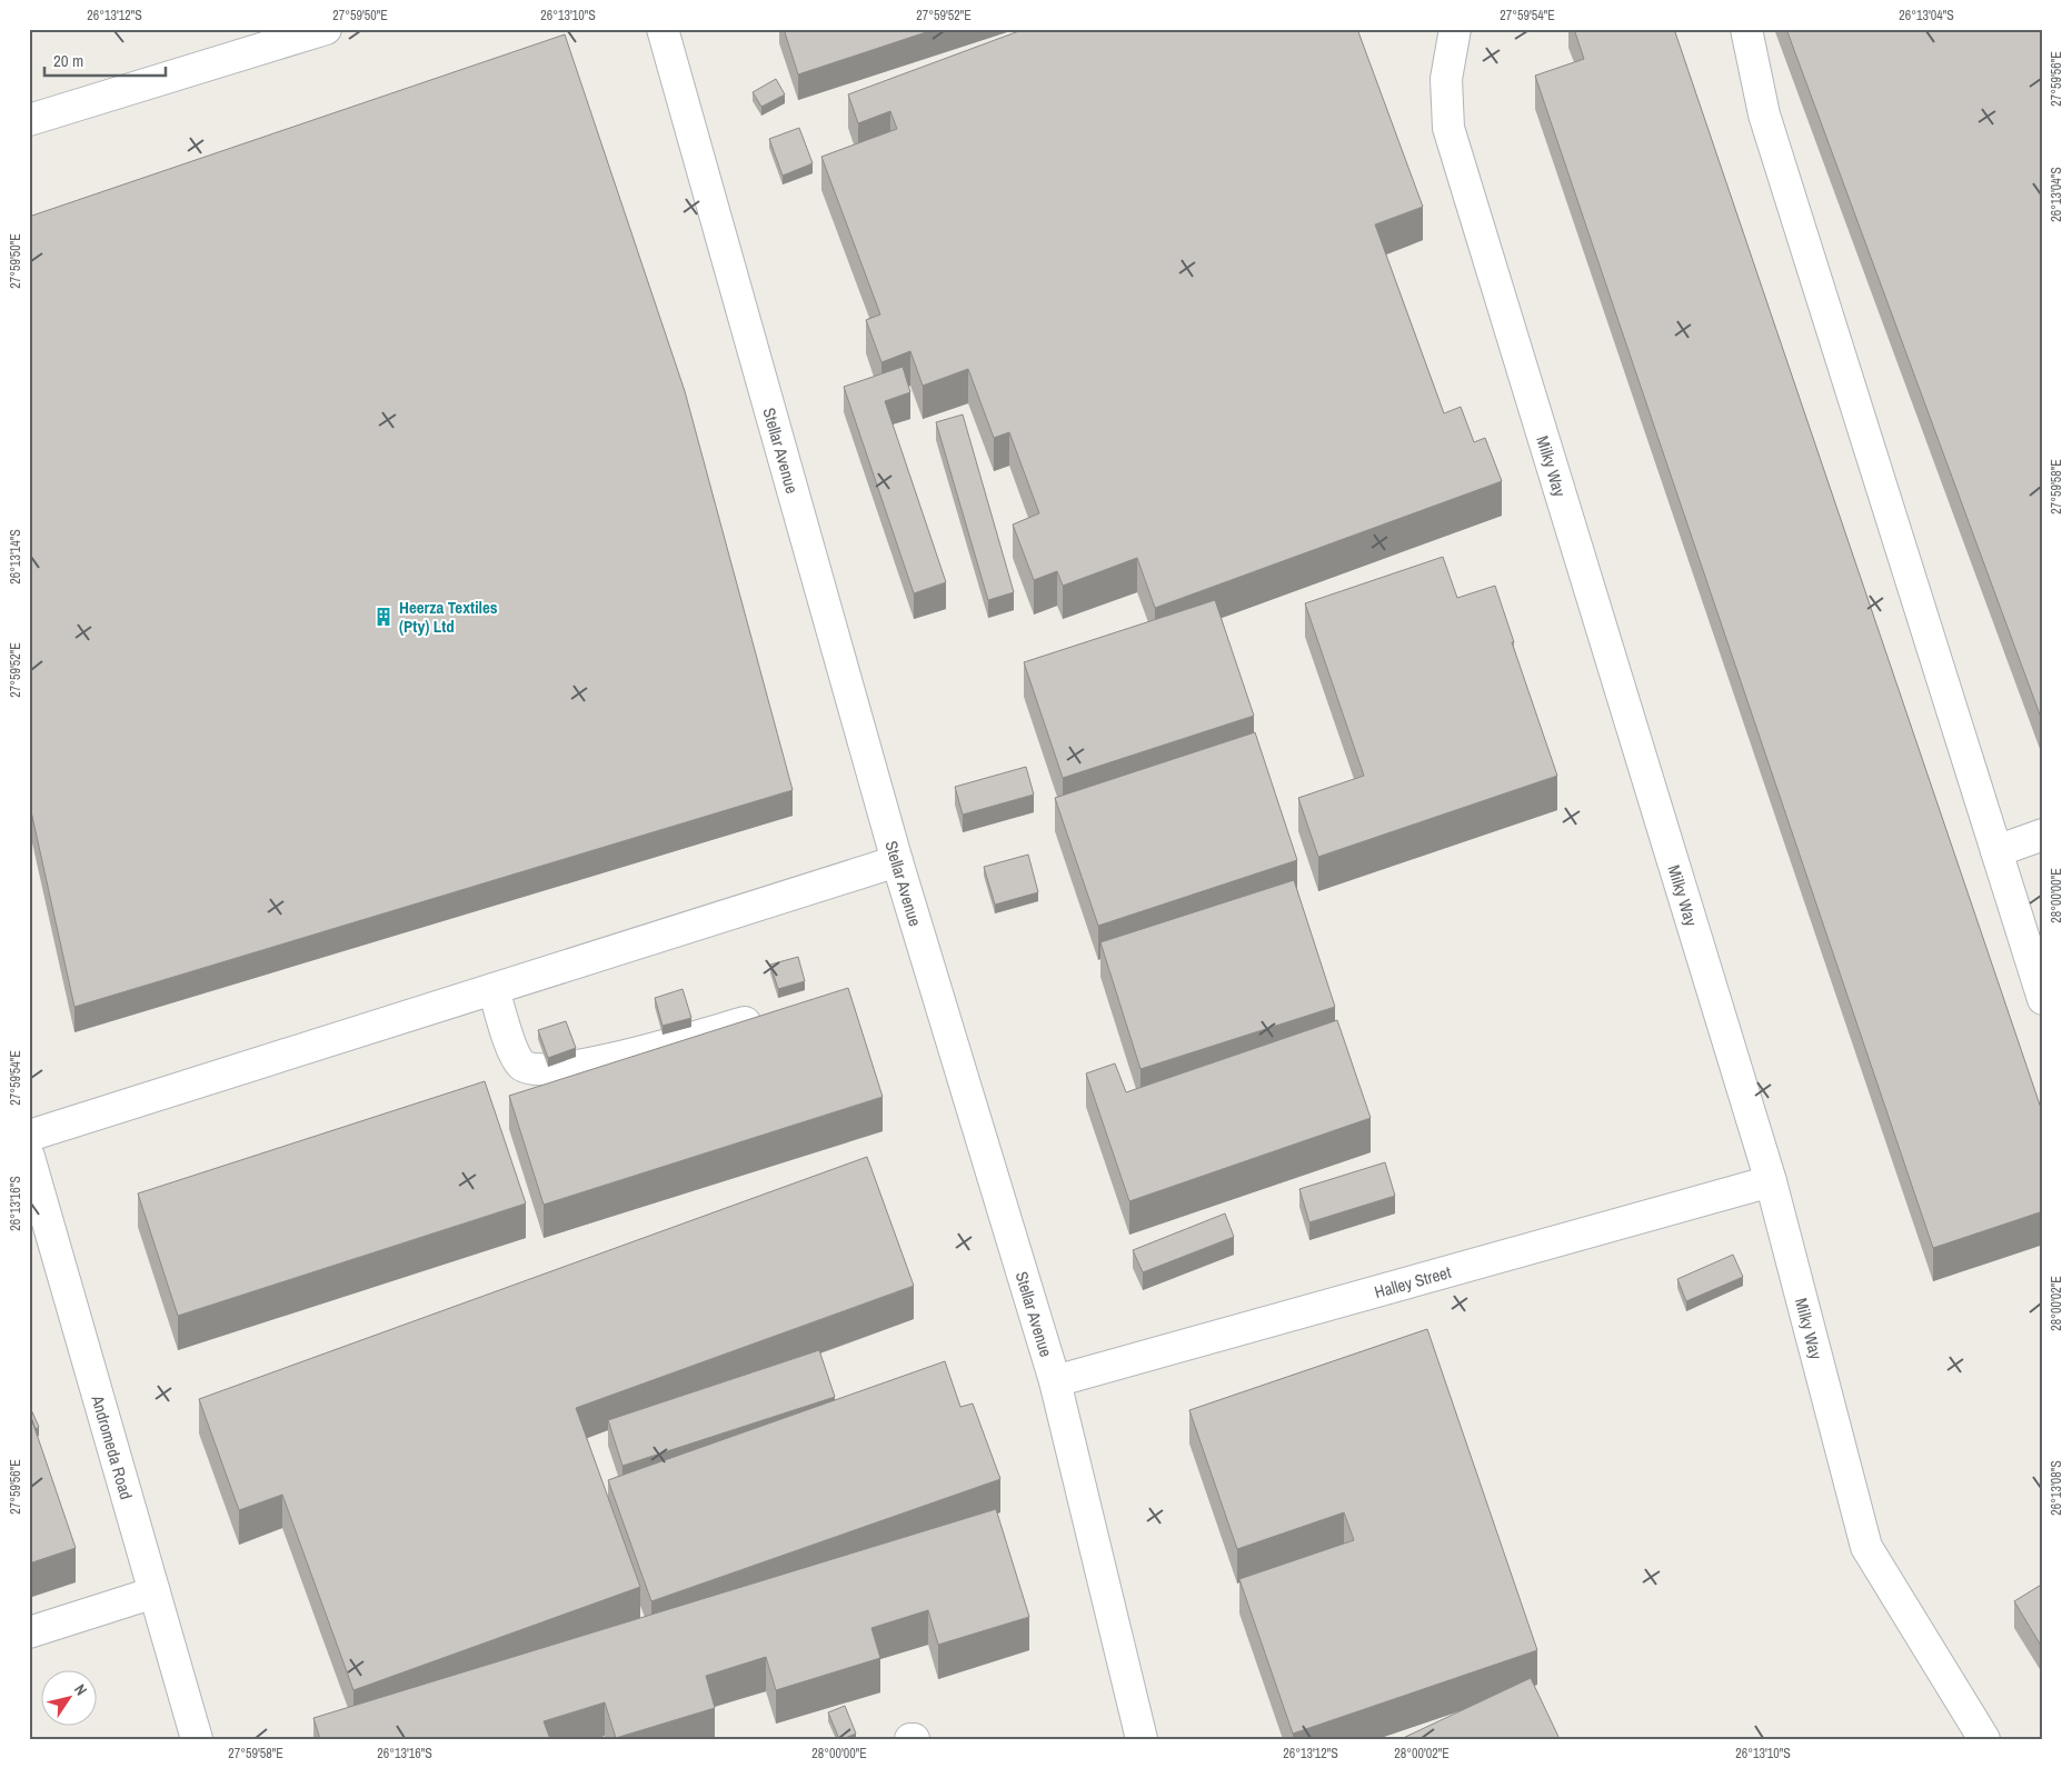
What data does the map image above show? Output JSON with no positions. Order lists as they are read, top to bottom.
{
  "streets": {
    "street": [
      "Stellar Avenue",
      "Milky Way",
      "Halley Street",
      "Andromeda Road"
    ]
  },
  "crossings": [
    ["Stellar Avenue", "Halley Street"],
    ["Milky Way", "Halley Street"]
  ],
  "places": {
    "building": ["Heerza Textiles (Pty) Ltd"]
  },
  "scale_bar": "20 m",
  "north": "top right",
  "coordinates": [
    "26°13'12\"S",
    "27°59'50\"E",
    "26°13'10\"S",
    "27°59'52\"E",
    "27°59'54\"E",
    "26°13'04\"S",
    "27°59'56\"E",
    "27°59'58\"E",
    "26°13'14\"S",
    "28°00'00\"E",
    "26°13'16\"S",
    "28°00'02\"E",
    "26°13'08\"S"
  ]
}
